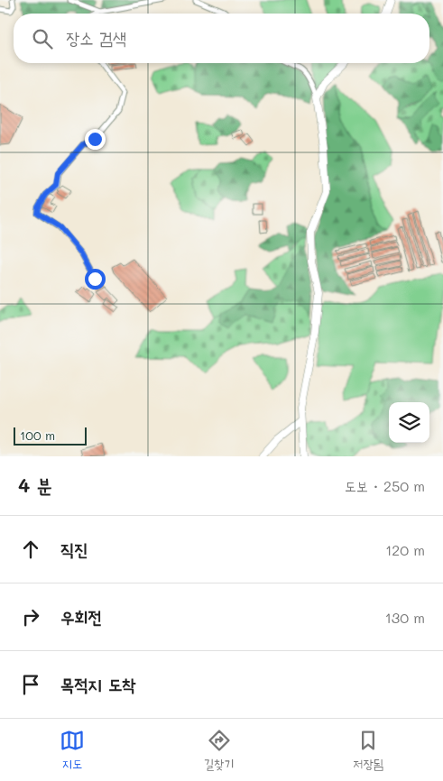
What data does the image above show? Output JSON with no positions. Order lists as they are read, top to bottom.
{
  "scale_bar": "100 m",
  "page": {
    "search": "장소 검색",
    "scale": "100 m",
    "heading": ["4 분", "도보 · 250 m"],
    "list": [
      ["직진", "120 m"],
      ["우회전", "130 m"],
      "목적지 도착"
    ],
    "nav": ["지도", "길찾기", "저장됨"]
  }
}
